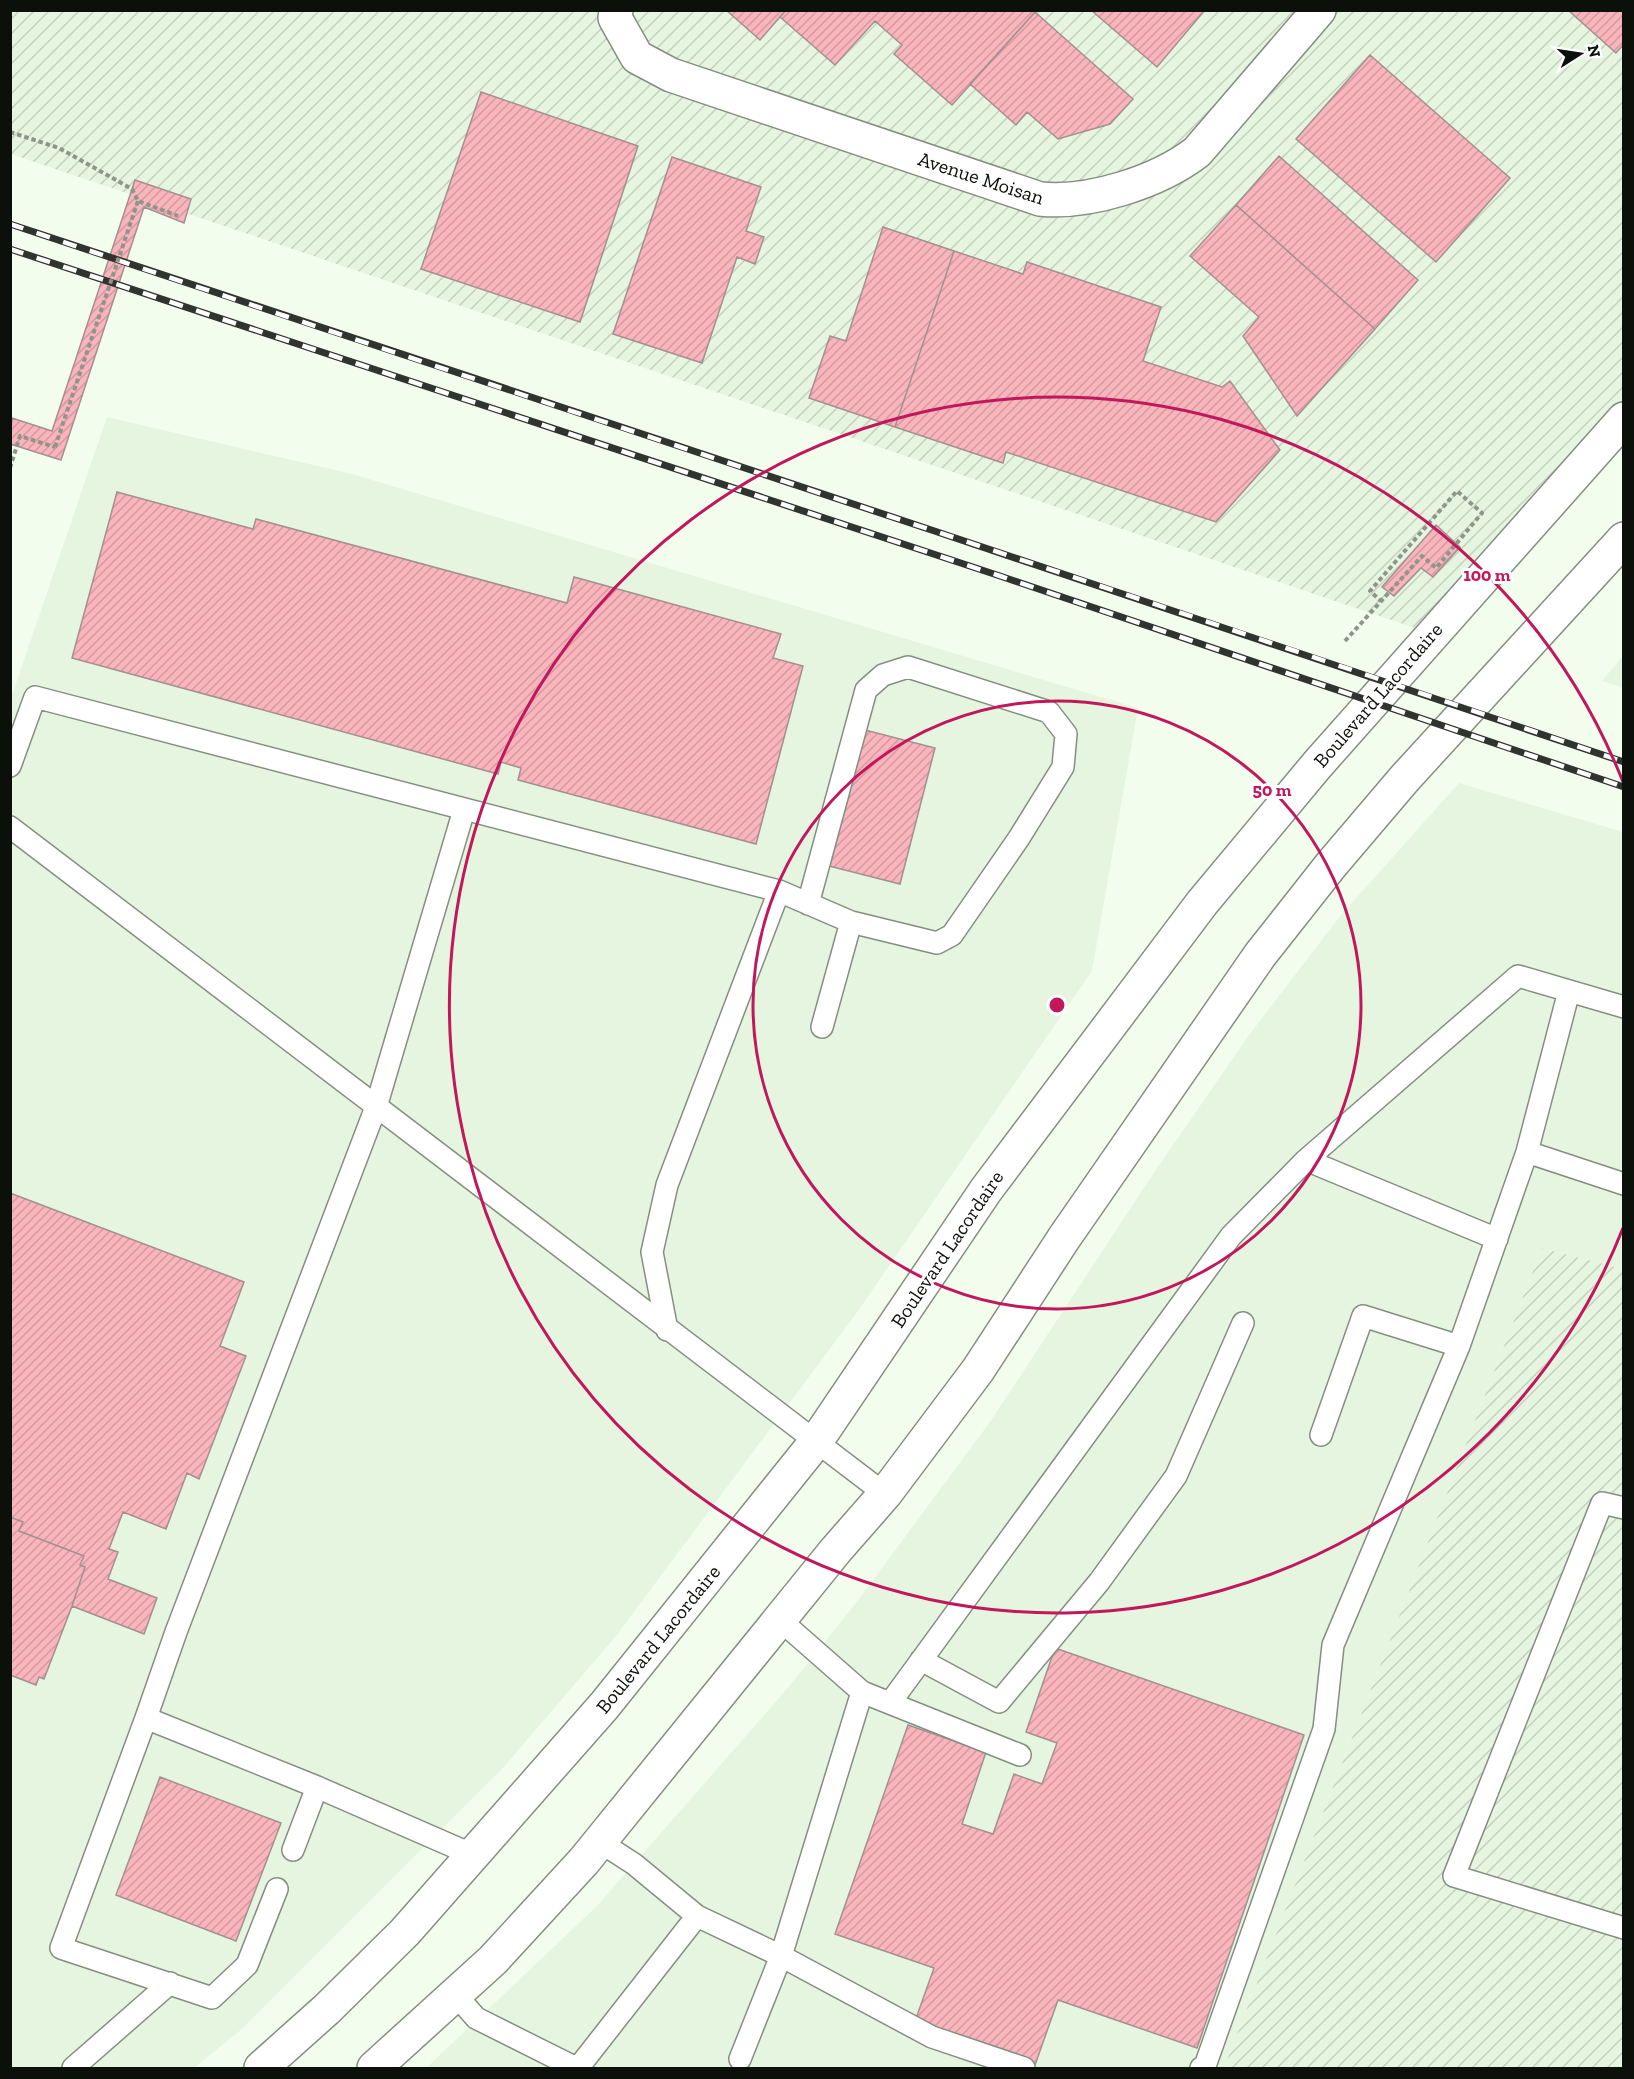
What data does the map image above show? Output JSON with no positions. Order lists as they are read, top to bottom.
{
  "streets": {
    "main road": ["Avenue Moisan", "Boulevard Lacordaire"]
  },
  "north": "right",
  "rings": ["100 m", "50 m"]
}
